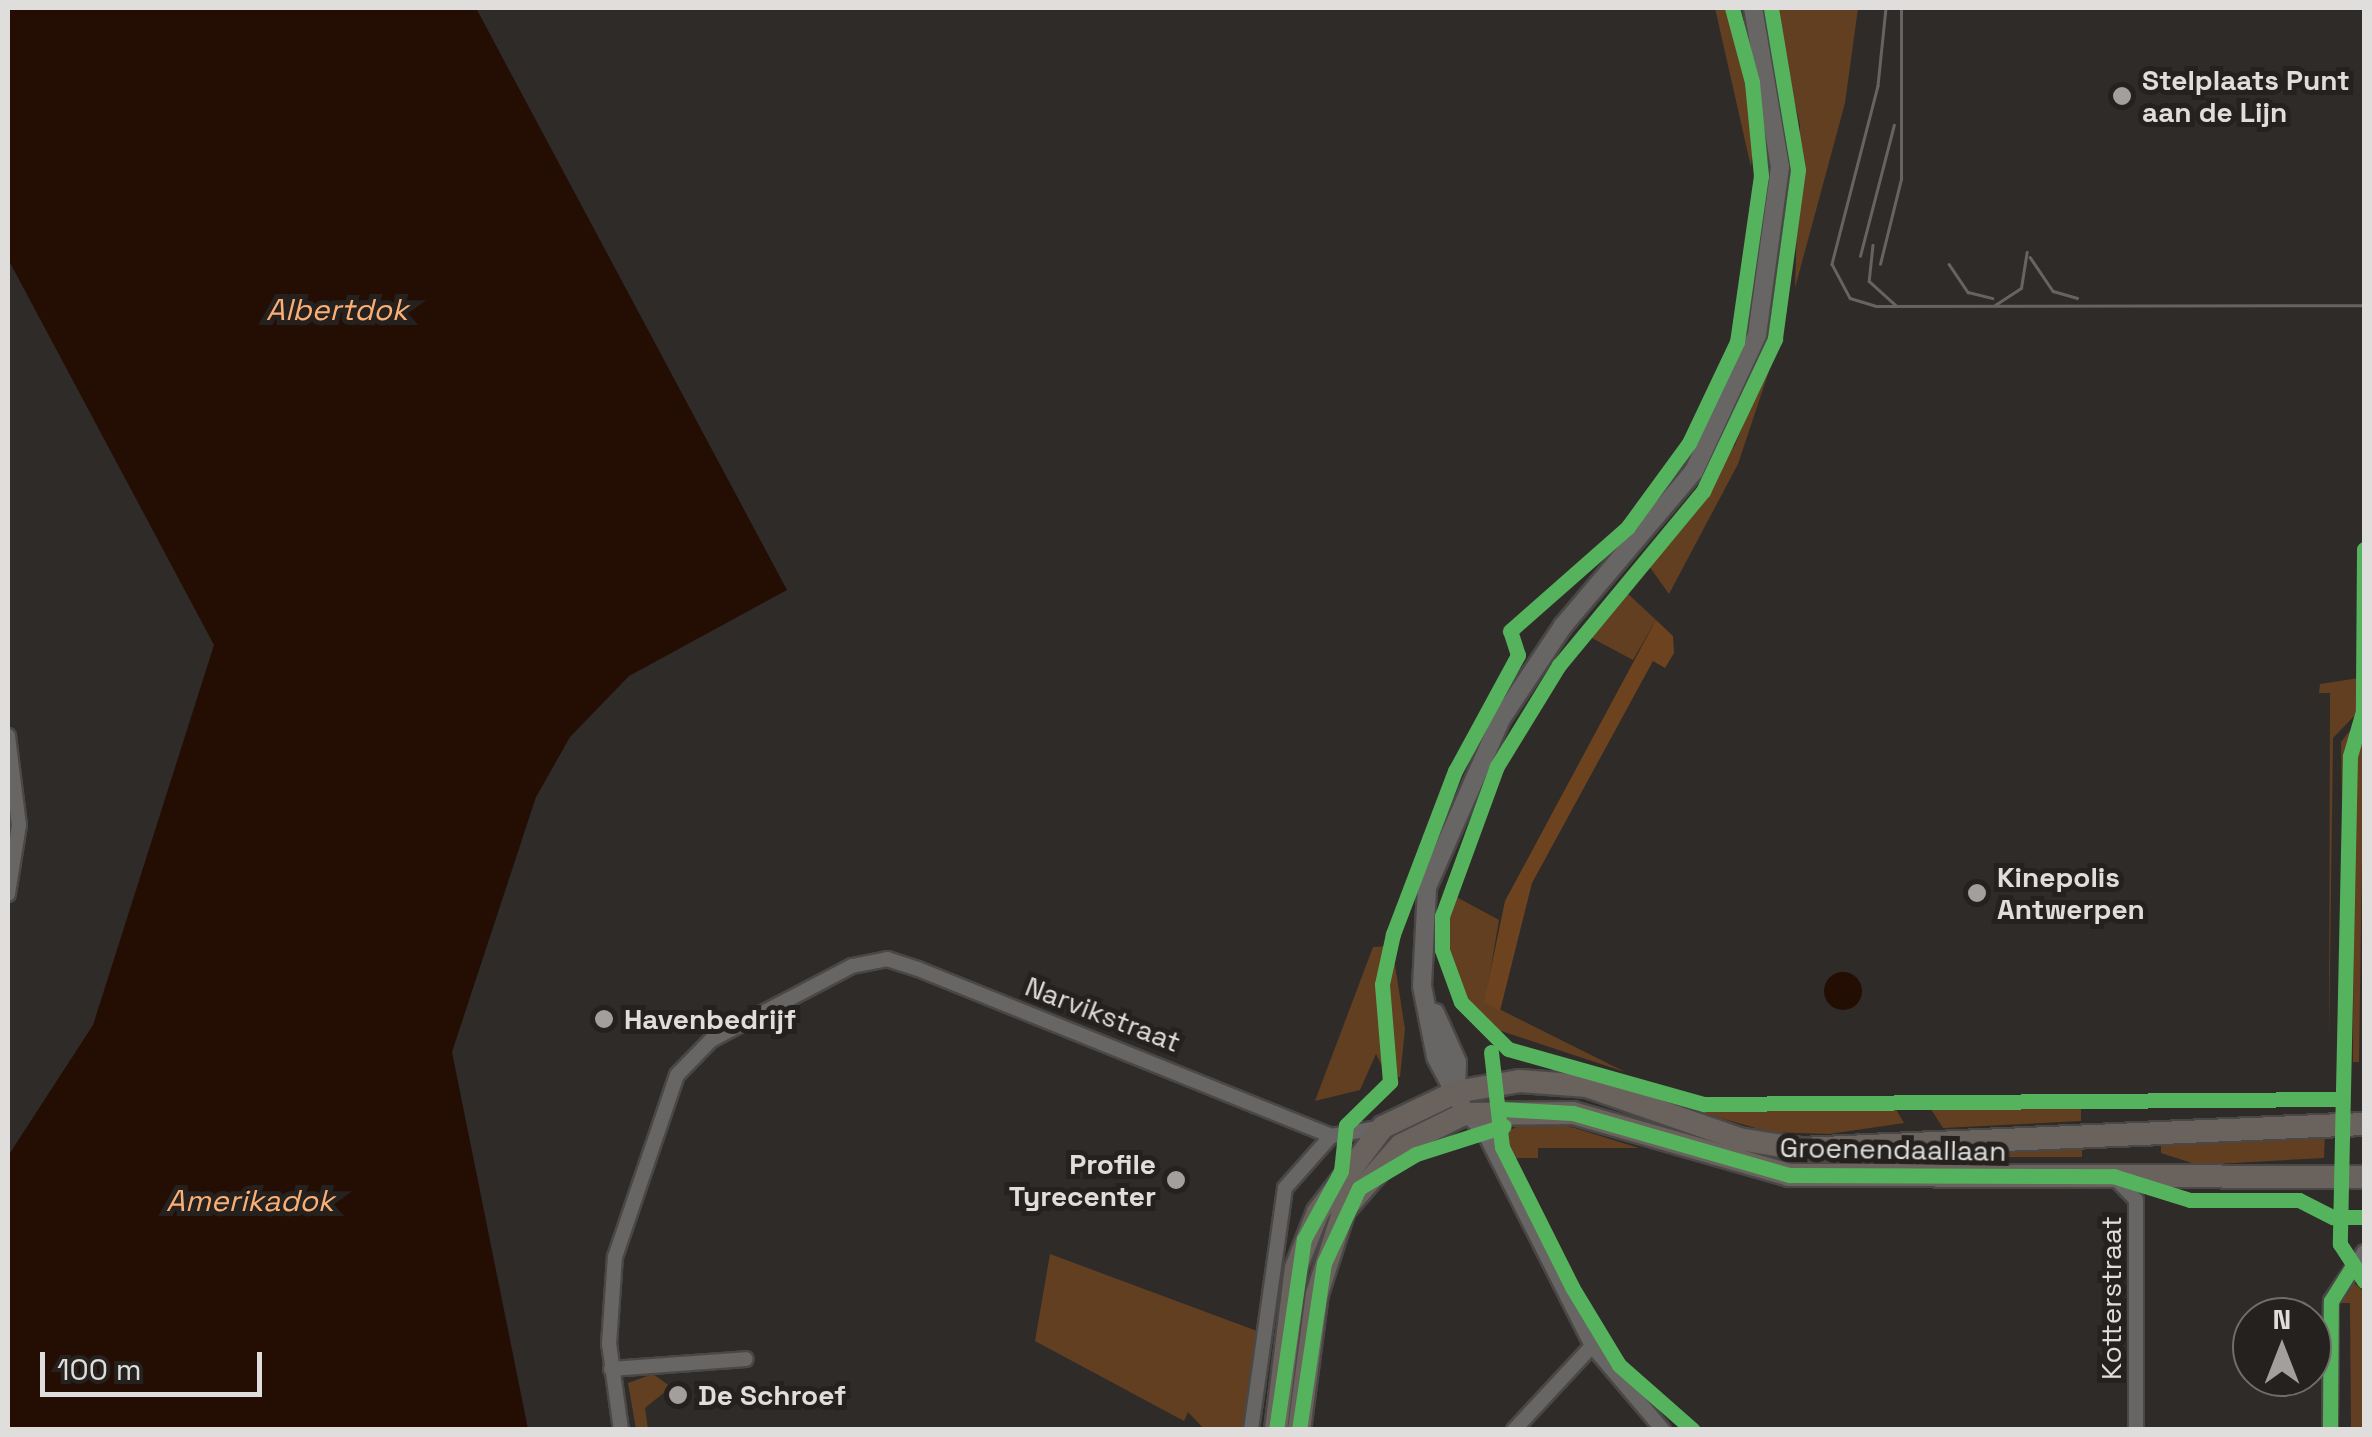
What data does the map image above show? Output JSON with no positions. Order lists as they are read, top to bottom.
{
  "streets": {
    "main road": ["Groenendaallaan"],
    "street": ["Narvikstraat", "Kotterstraat"]
  },
  "crossings": [
    ["Groenendaallaan", "Kotterstraat"]
  ],
  "water": ["Albertdok", "Amerikadok"],
  "places": [
    "Stelplaats Punt aan de Lijn",
    "Kinepolis Antwerpen",
    "Havenbedrijf",
    "Profile Tyrecenter",
    "De Schroef"
  ],
  "scale_bar": "100 m",
  "north": "top"
}
